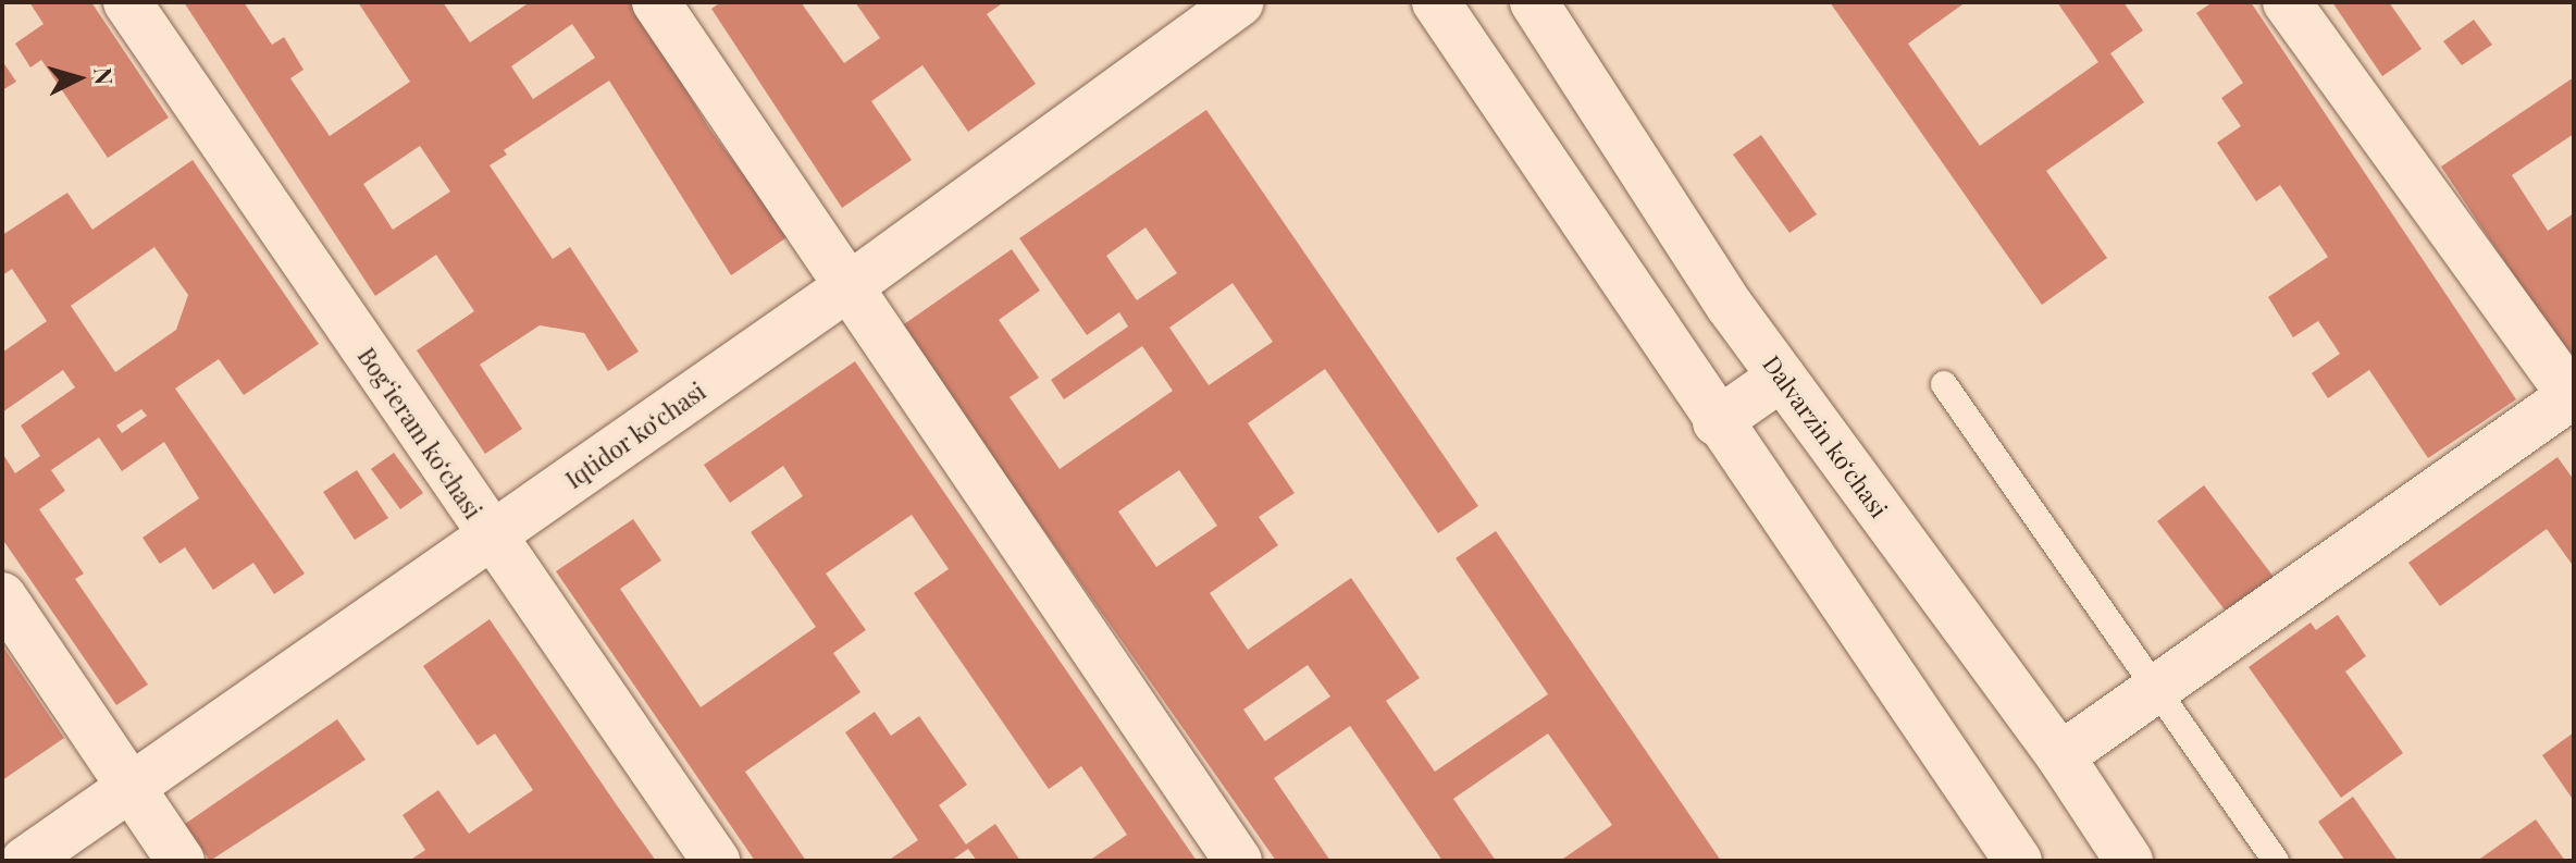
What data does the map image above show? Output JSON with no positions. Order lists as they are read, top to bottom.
{
  "streets": {
    "street": ["Bogʻieram koʻchasi", "Iqtidor koʻchasi", "Dalvarzin koʻchasi"]
  },
  "crossings": [
    ["Bogʻieram koʻchasi", "Iqtidor koʻchasi"]
  ],
  "north": "right"
}
